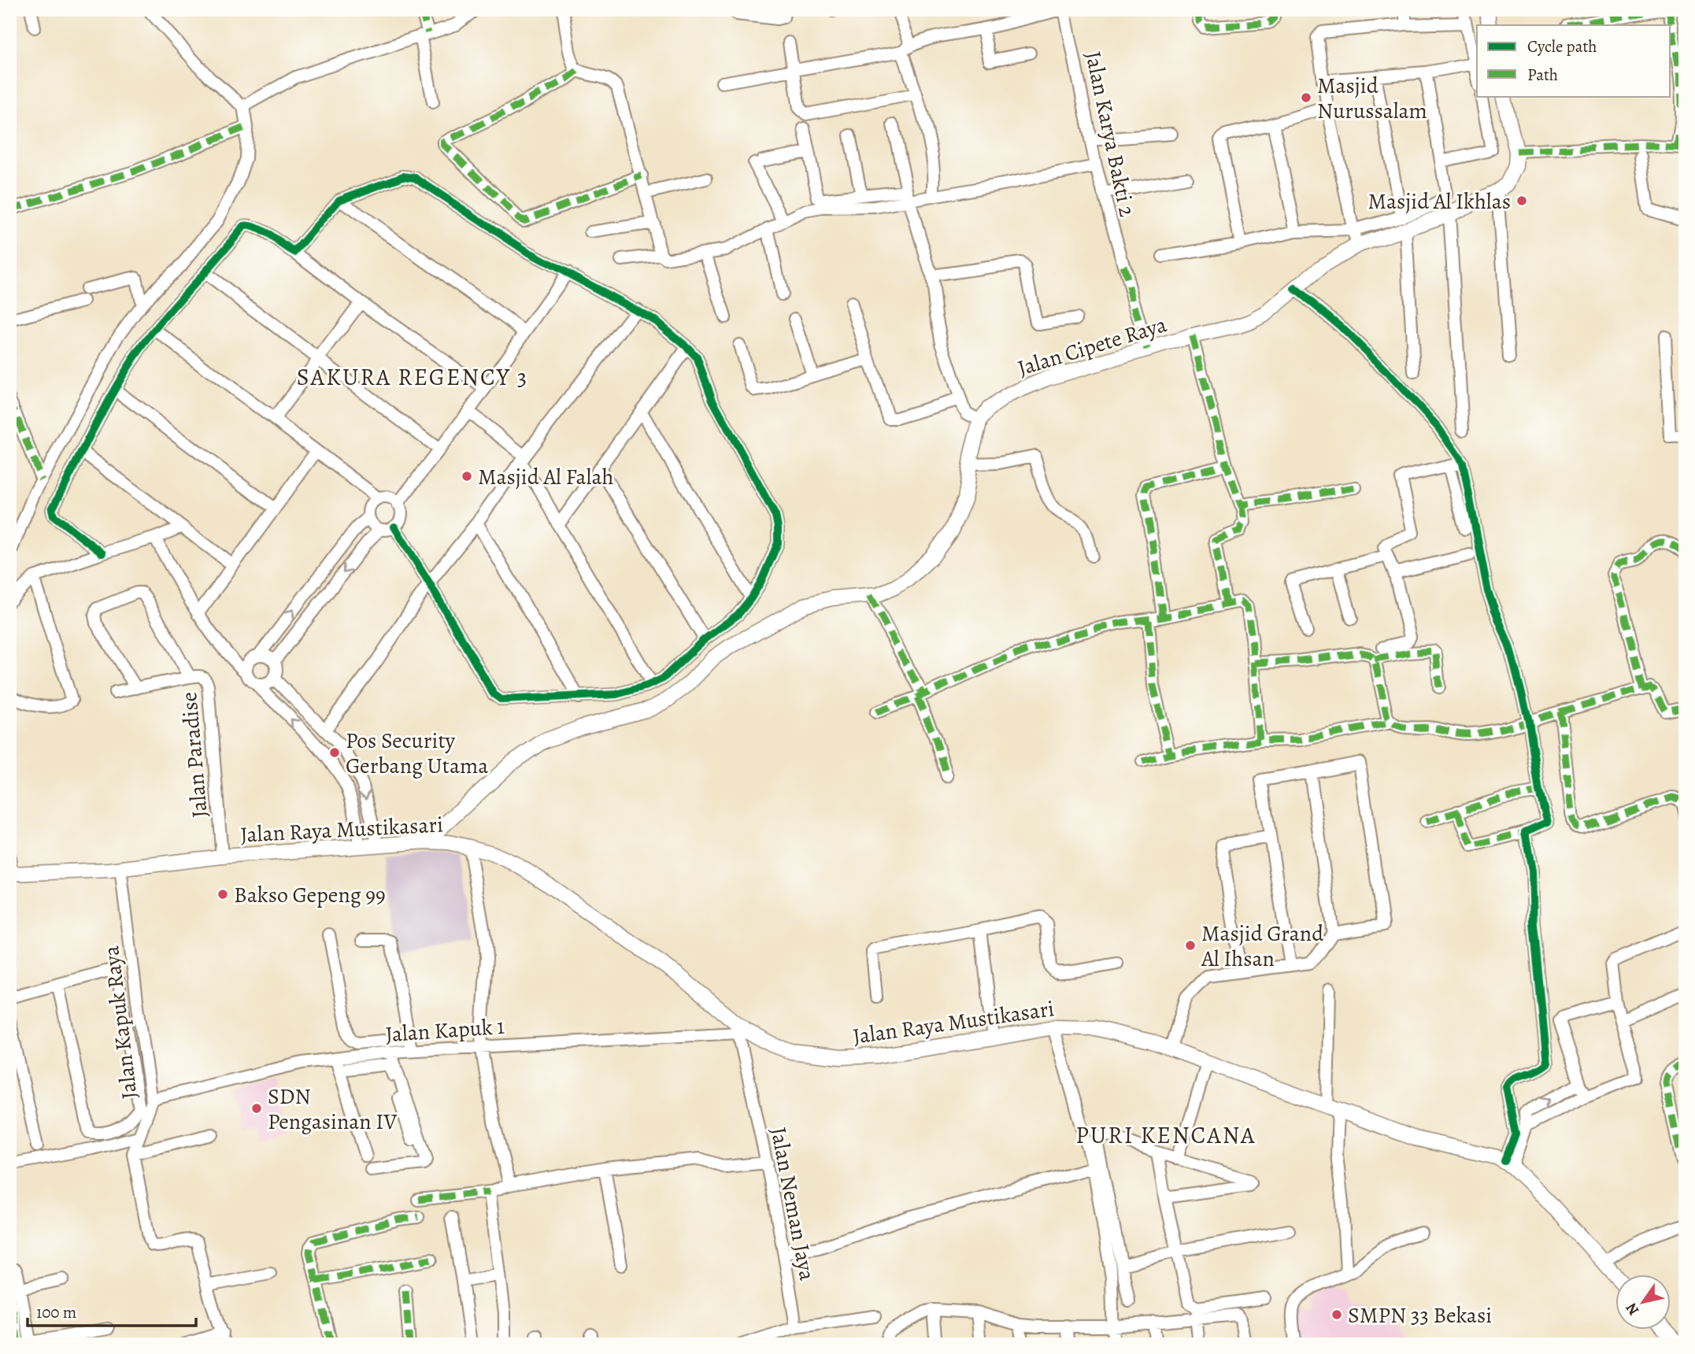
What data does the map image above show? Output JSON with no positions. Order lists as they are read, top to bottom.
{
  "streets": {
    "main road": ["Jalan Cipete Raya", "Jalan Raya Mustikasari"],
    "street": [
      "Jalan Karya Bakti 2",
      "Jalan Paradise",
      "Jalan Kapuk Raya",
      "Jalan Kapuk 1",
      "Jalan Neman Jaya"
    ]
  },
  "crossings": [
    ["Jalan Karya Bakti 2", "Jalan Cipete Raya"],
    ["Jalan Paradise", "Jalan Raya Mustikasari"],
    ["Jalan Raya Mustikasari", "Jalan Kapuk Raya"],
    ["Jalan Raya Mustikasari", "Jalan Kapuk 1"],
    ["Jalan Raya Mustikasari", "Jalan Neman Jaya"],
    ["Jalan Kapuk Raya", "Jalan Kapuk 1"],
    ["Jalan Kapuk 1", "Jalan Neman Jaya"]
  ],
  "districts": ["SAKURA REGENCY 3", "PURI KENCANA"],
  "places": [
    "Masjid Nurussalam",
    "Masjid Al Ikhlas",
    "Masjid Al Falah",
    "Pos Security Gerbang Utama",
    "Bakso Gepeng 99",
    "Masjid Grand Al Ihsan",
    "SDN Pengasinan IV",
    "SMPN 33 Bekasi"
  ],
  "legend": ["Cycle path", "Path"],
  "scale_bar": "100 m",
  "north": "bottom left"
}
